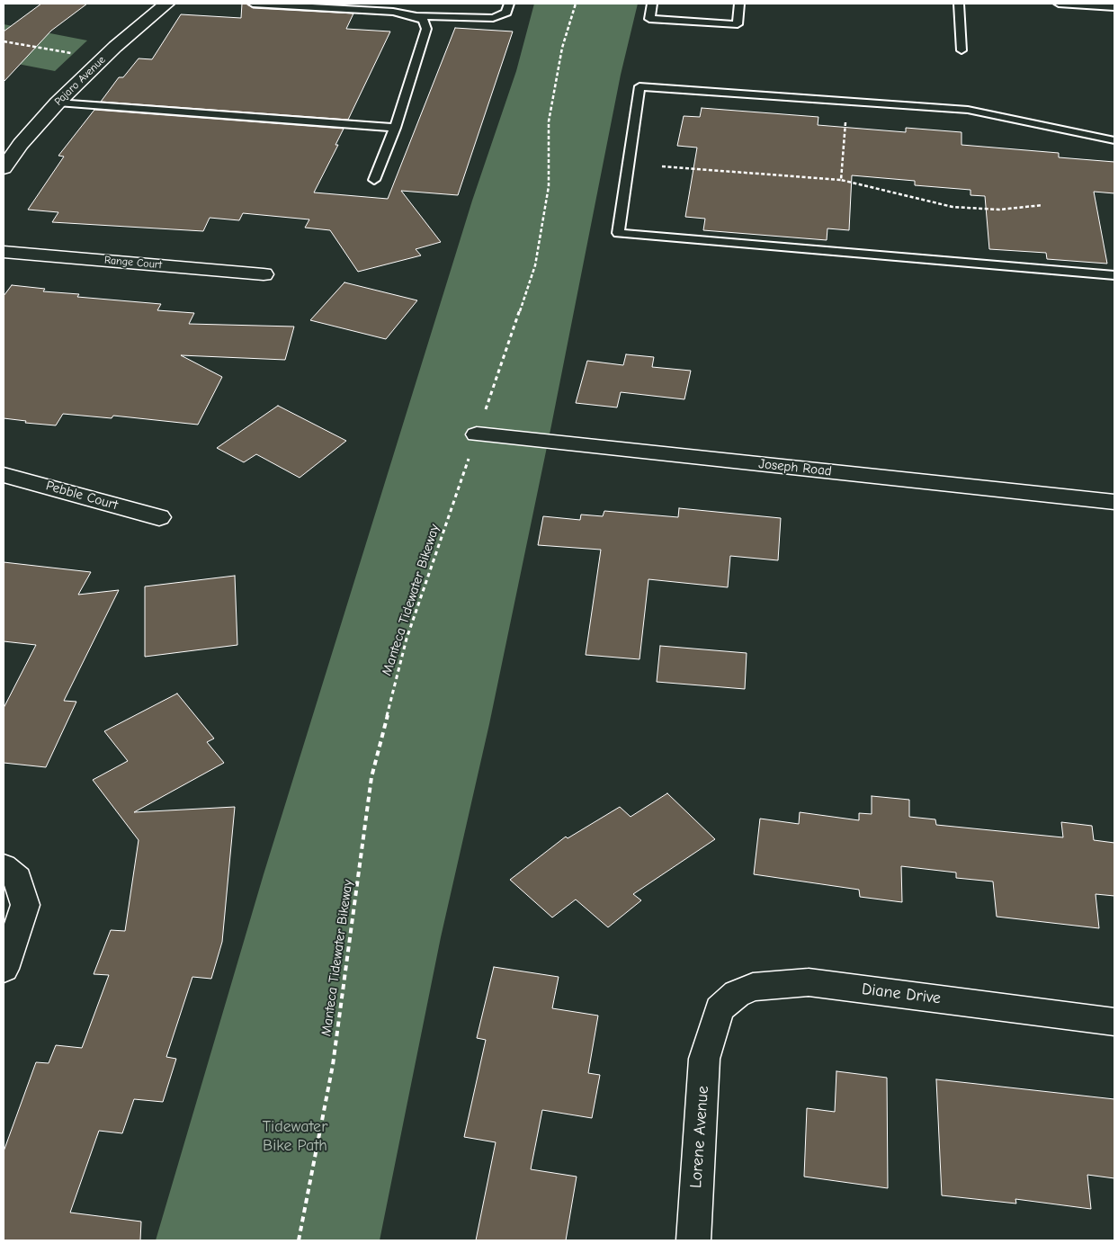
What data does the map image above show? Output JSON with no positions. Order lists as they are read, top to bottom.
{
  "streets": {
    "street": [
      "Pajaro Avenue",
      "Range Court",
      "Joseph Road",
      "Pebble Court",
      "Diane Drive",
      "Lorene Avenue"
    ],
    "path": ["Manteca Tidewater Bikeway"]
  },
  "crossings": [
    ["Joseph Road", "Manteca Tidewater Bikeway"],
    ["Diane Drive", "Lorene Avenue"]
  ],
  "parks": ["Tidewater Bike Path"]
}
